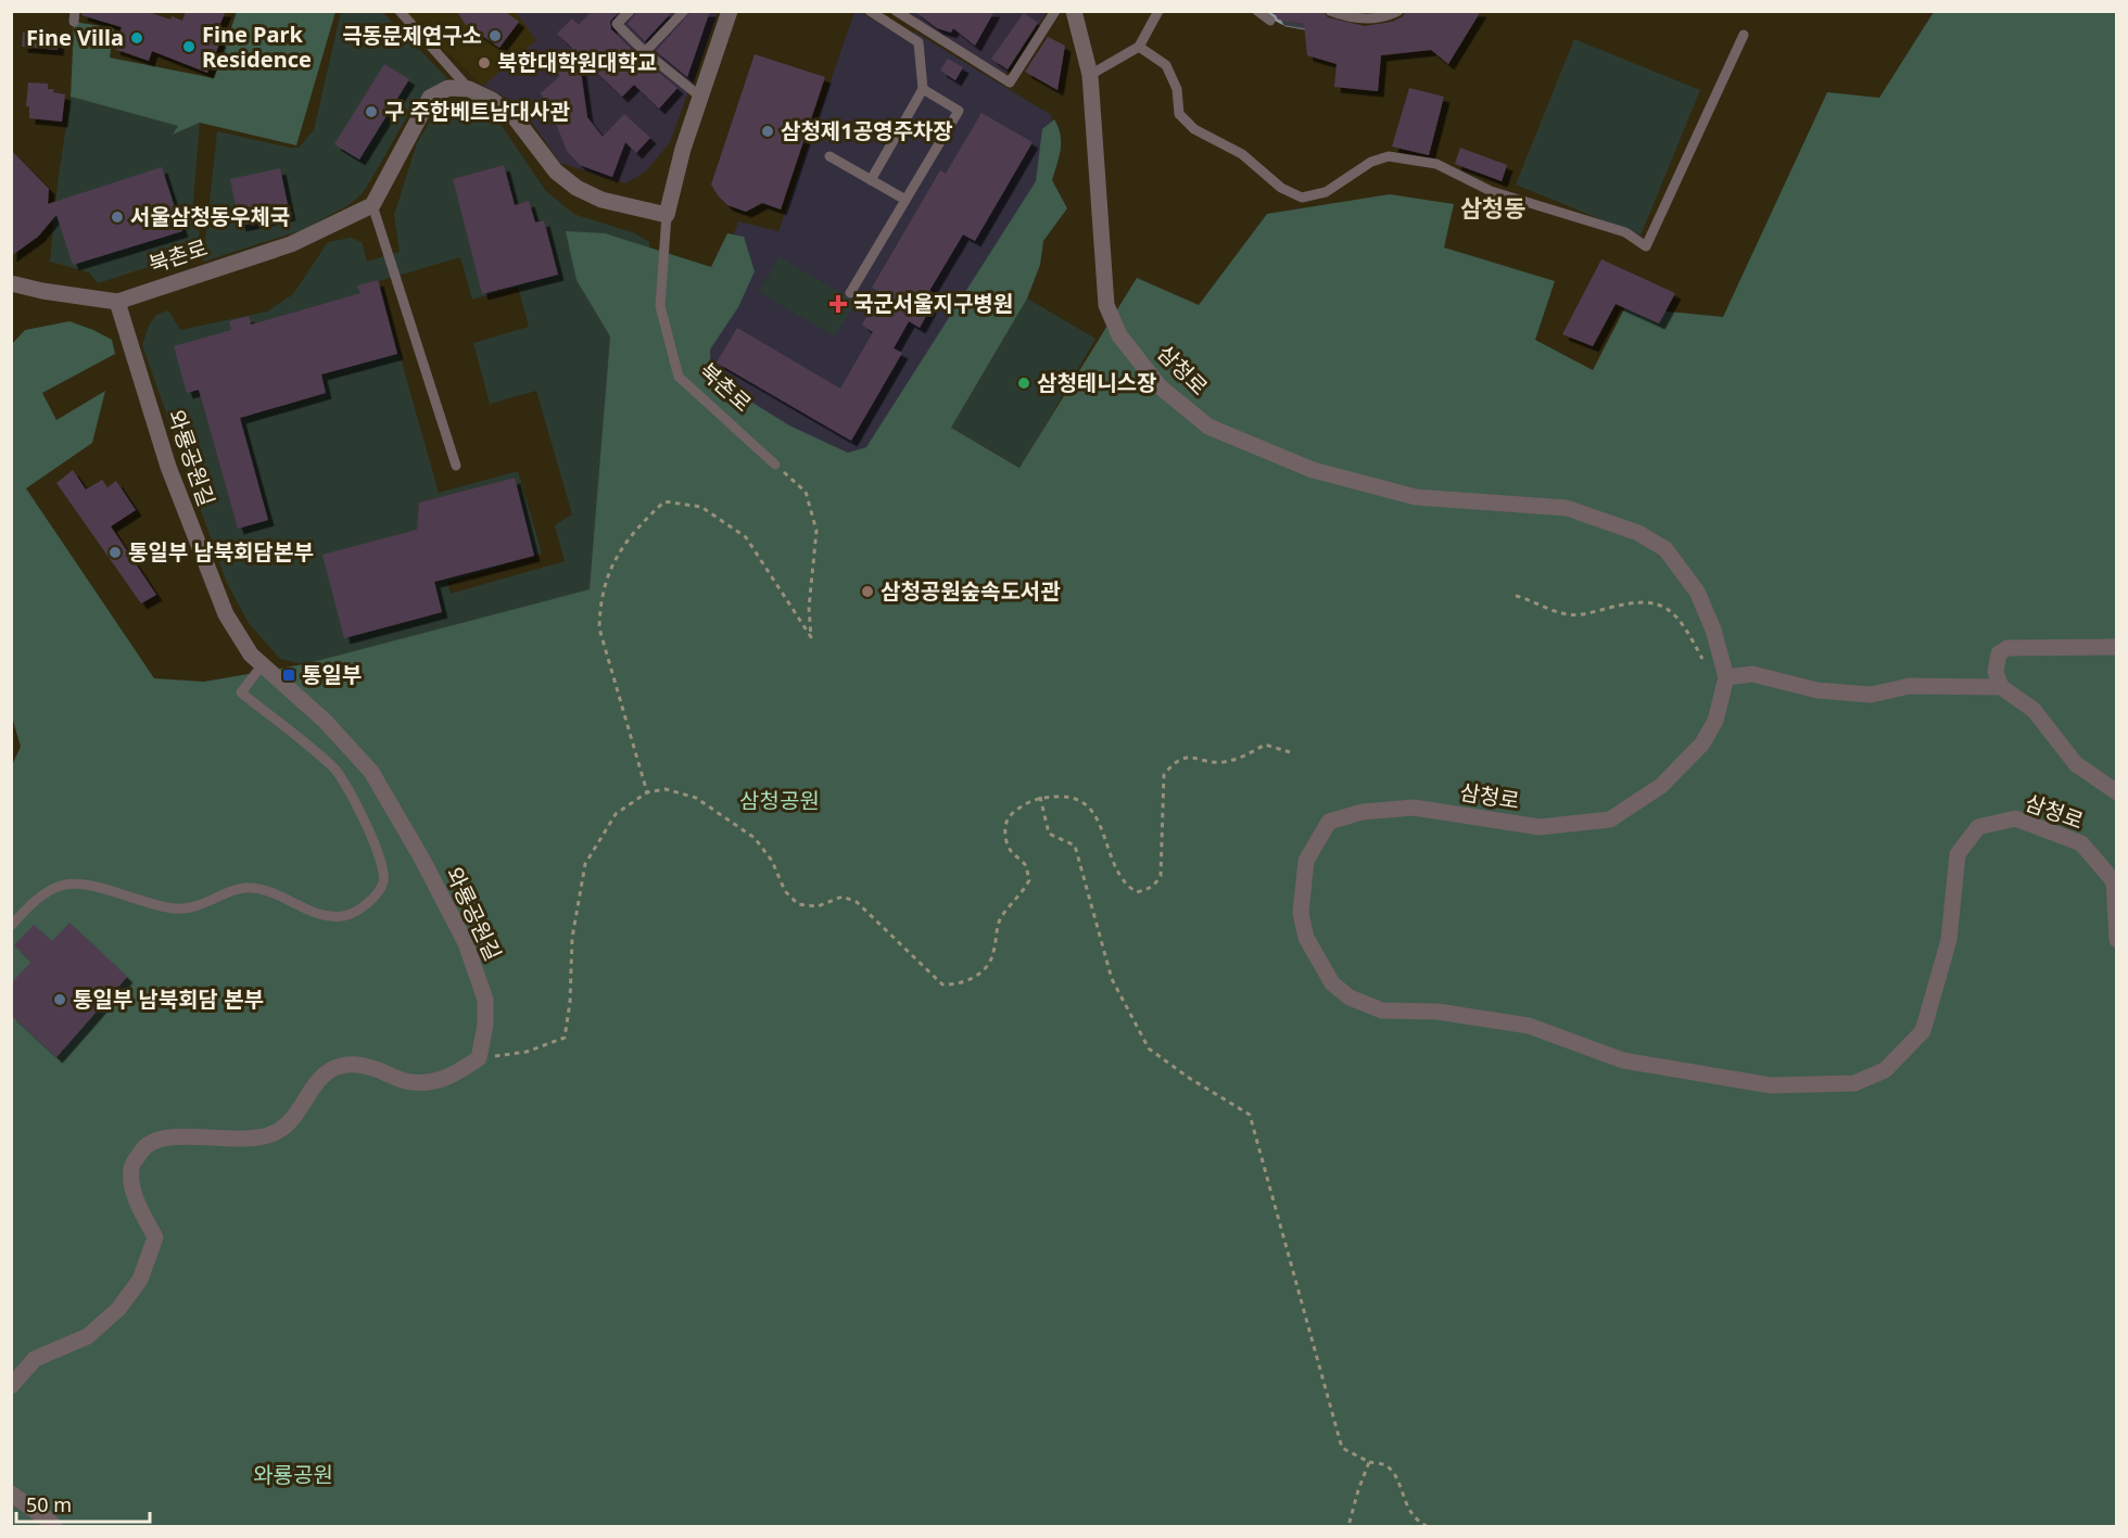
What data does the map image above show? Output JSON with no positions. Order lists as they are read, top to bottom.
{
  "streets": {
    "street": ["북촌로", "삼청로", "와룡공원길"]
  },
  "crossings": [
    ["북촌로", "와룡공원길"]
  ],
  "districts": ["삼청동"],
  "parks": ["삼청공원", "와룡공원"],
  "places": {
    "other": [
      "극동문제연구소",
      "Fine Villa",
      "Fine Park Residence",
      "북한대학원대학교",
      "구 주한베트남대사관",
      "삼청제1공영주차장",
      "서울삼청동우체국",
      "삼청테니스장",
      "통일부 남북회담본부",
      "삼청공원숲속도서관",
      "통일부 남북회담 본부"
    ],
    "health": ["국군서울지구병원"],
    "transit": ["통일부"]
  },
  "scale_bar": "50 m"
}
